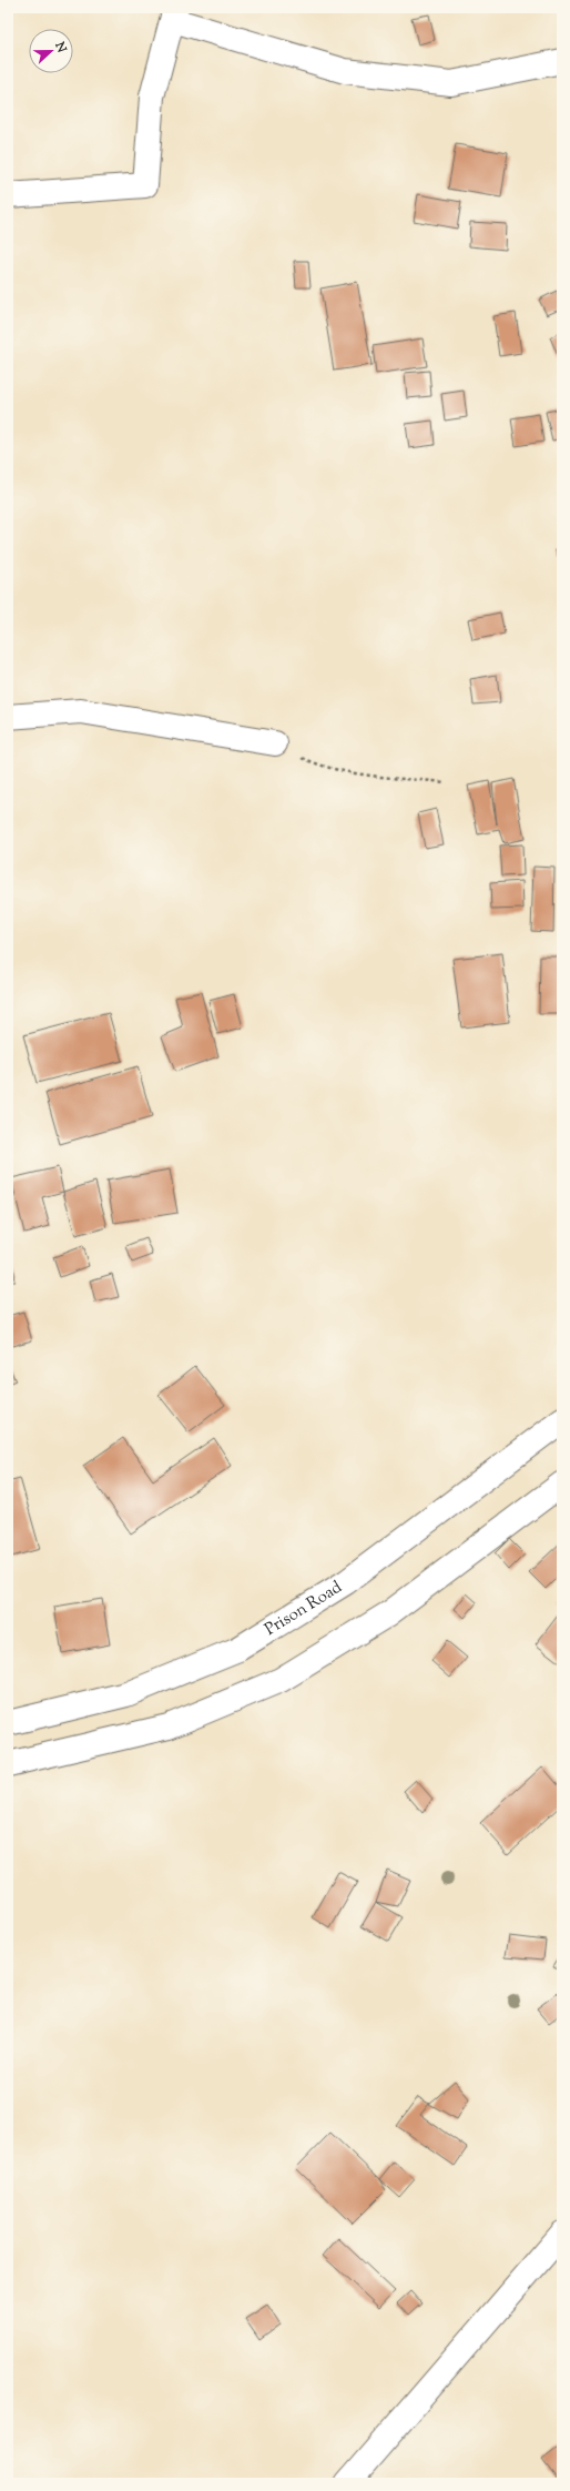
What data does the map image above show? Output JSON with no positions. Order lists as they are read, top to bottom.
{
  "streets": {
    "street": ["Prison Road"]
  },
  "north": "right"
}
